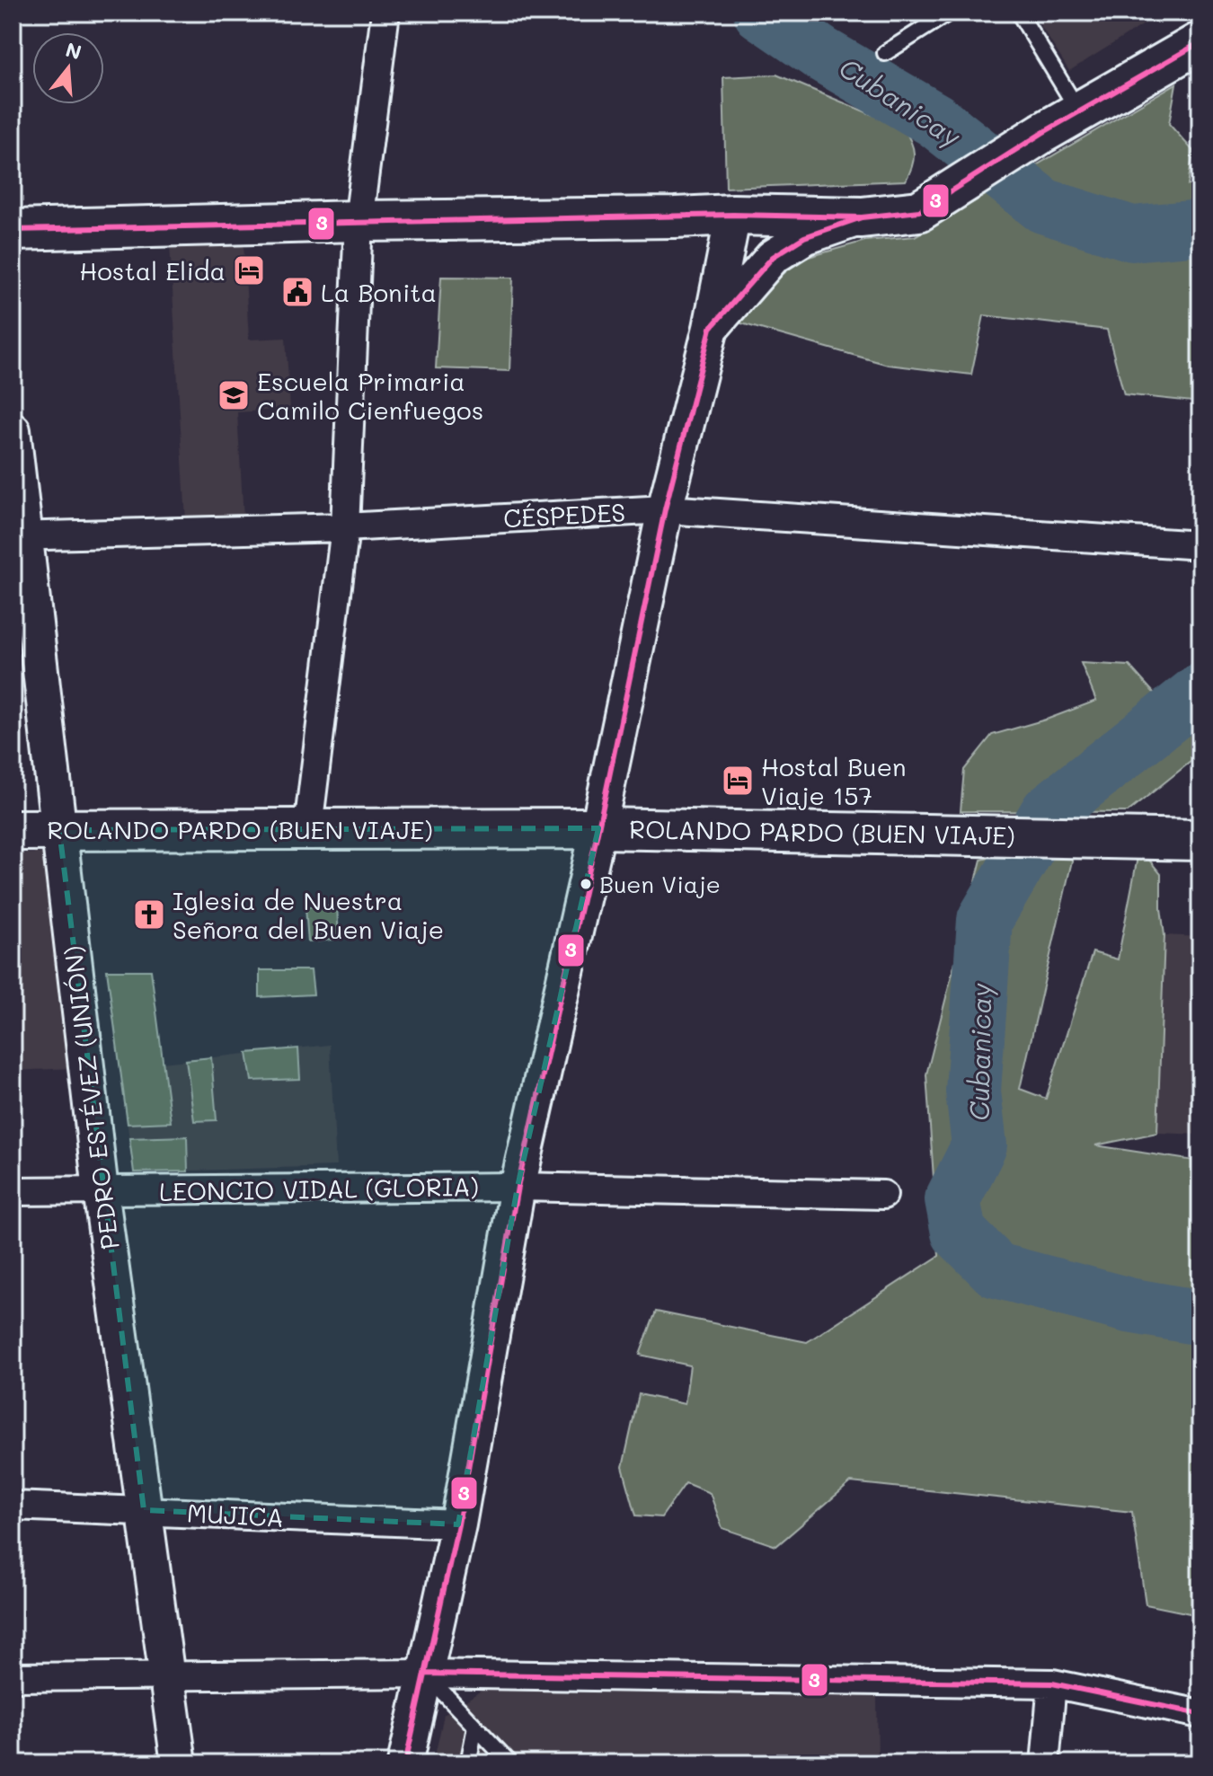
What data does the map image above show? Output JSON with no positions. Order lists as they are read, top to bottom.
{
  "streets": {
    "main road": ["ROLANDO PARDO (BUEN VIAJE)"],
    "street": [
      "CÉSPEDES",
      "PEDRO ESTÉVEZ (UNIÓN)",
      "LEONCIO VIDAL (GLORIA)",
      "MUJICA"
    ]
  },
  "crossings": [
    ["CÉSPEDES", "PEDRO ESTÉVEZ (UNIÓN)"],
    ["ROLANDO PARDO (BUEN VIAJE)", "PEDRO ESTÉVEZ (UNIÓN)"],
    ["PEDRO ESTÉVEZ (UNIÓN)", "LEONCIO VIDAL (GLORIA)"],
    ["PEDRO ESTÉVEZ (UNIÓN)", "MUJICA"]
  ],
  "water": ["Cubanicay"],
  "places": {
    "hotel": ["Hostal Elida", "Hostal Buen Viaje 157"],
    "public building": ["La Bonita"],
    "school or university": ["Escuela Primaria Camilo Cienfuegos"],
    "other": ["Buen Viaje"],
    "church": ["Iglesia de Nuestra Señora del Buen Viaje"]
  },
  "lines": ["transit line 3"],
  "north": "top"
}
